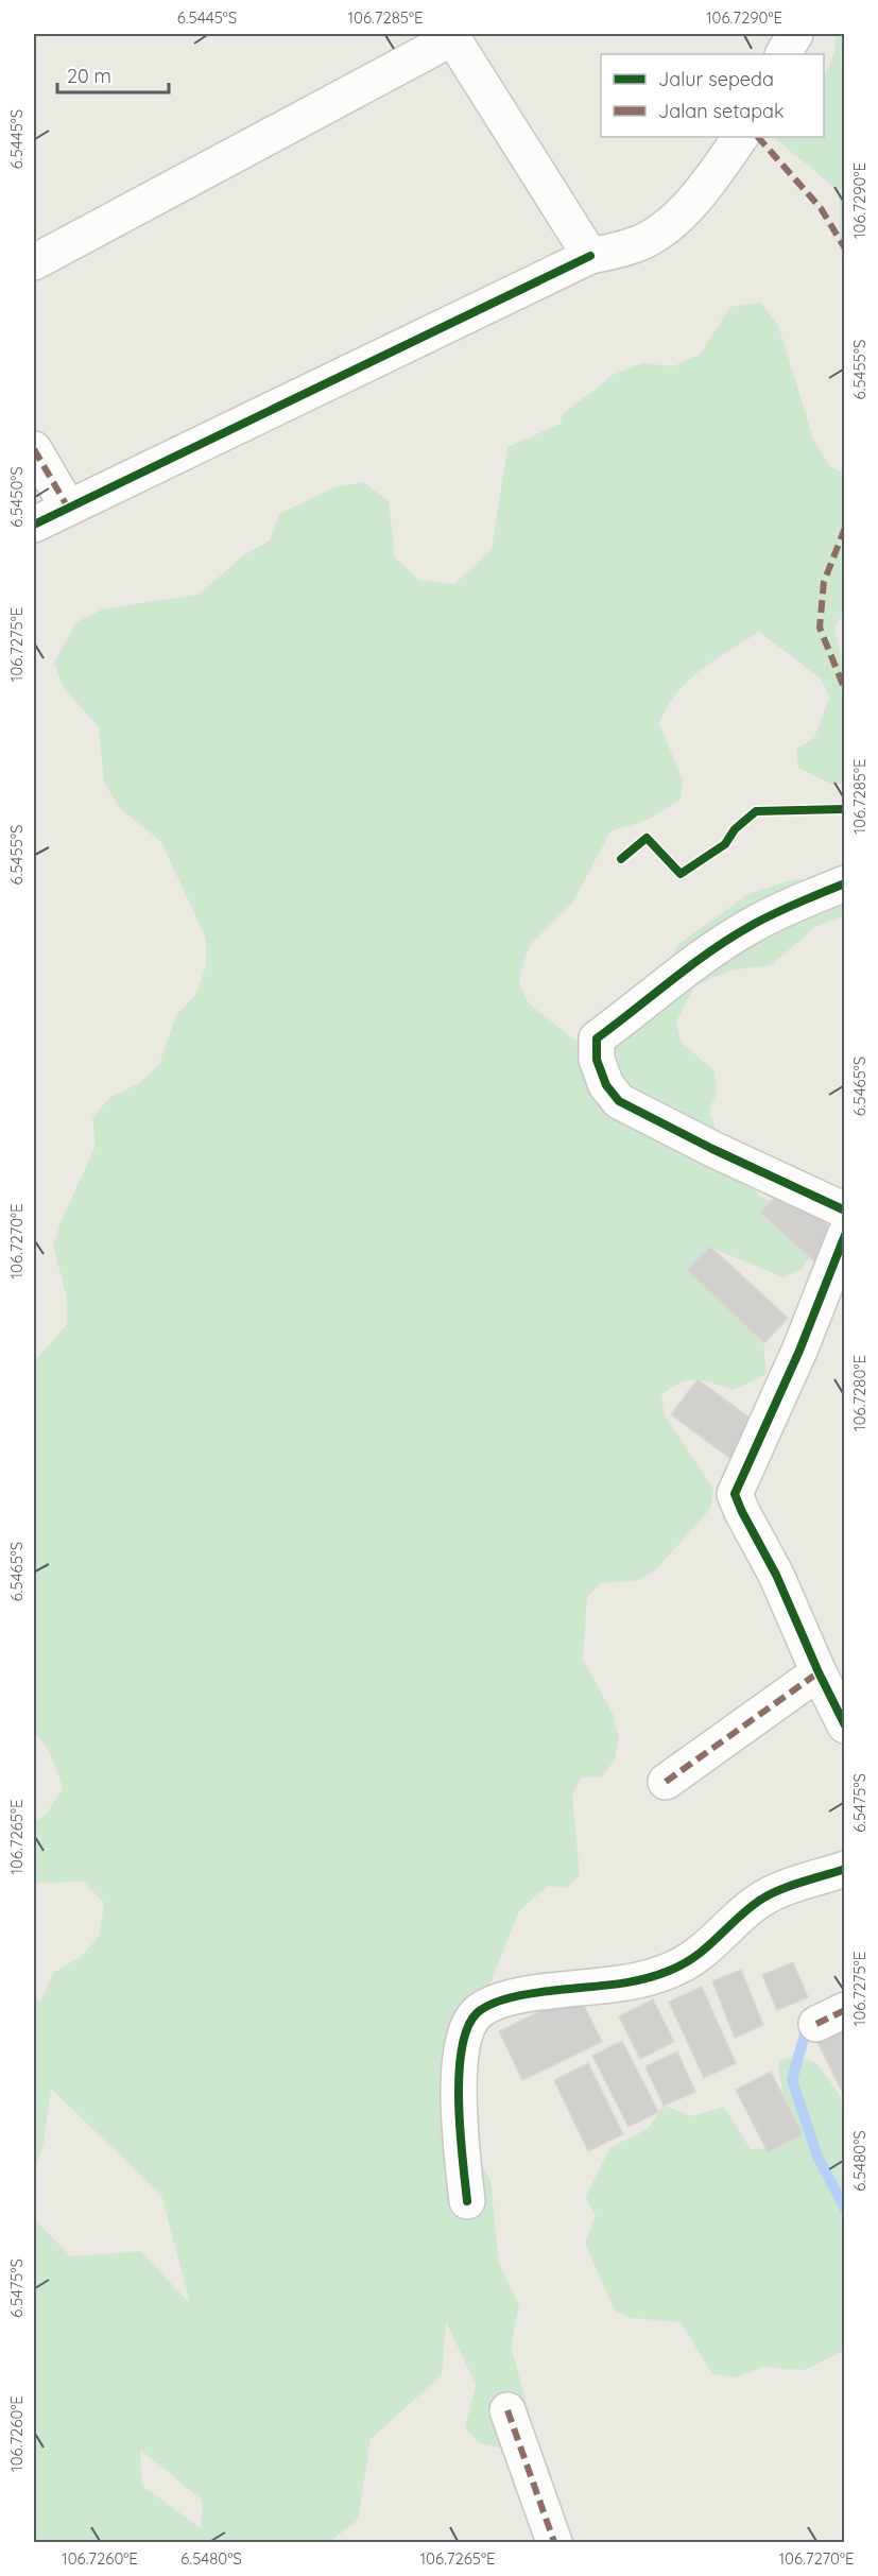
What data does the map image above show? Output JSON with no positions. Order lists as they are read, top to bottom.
{
  "legend": ["Jalur sepeda", "Jalan setapak"],
  "scale_bar": "20 m",
  "coordinates": [
    "6.5445°S",
    "106.7285°E",
    "106.7290°E",
    "6.5455°S",
    "6.5450°S",
    "106.7275°E",
    "6.5465°S",
    "106.7270°E",
    "106.7280°E",
    "6.5475°S",
    "106.7265°E",
    "6.5480°S",
    "106.7260°E"
  ]
}
